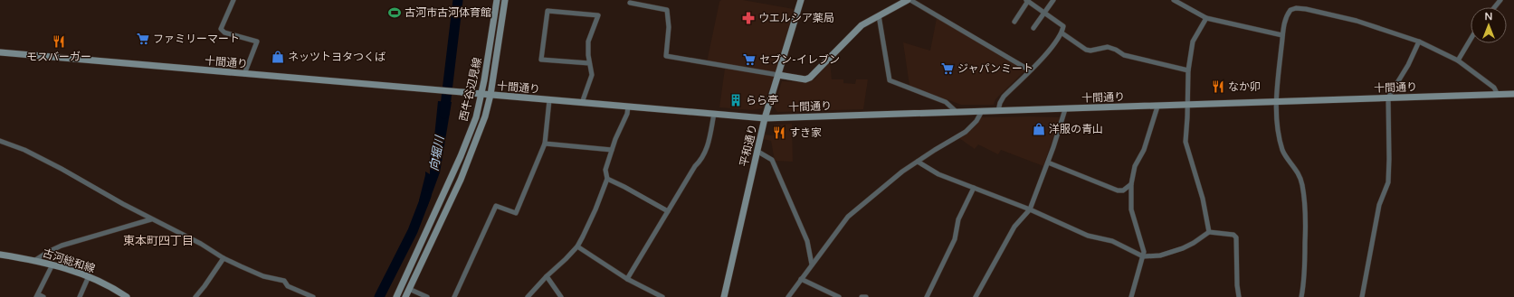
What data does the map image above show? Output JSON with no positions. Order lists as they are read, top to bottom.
{
  "streets": {
    "street": [
      "十間通り",
      "西牛谷辺見線",
      "平和通り",
      "古河総和線"
    ]
  },
  "crossings": [
    ["十間通り", "西牛谷辺見線"],
    ["十間通り", "平和通り"]
  ],
  "districts": ["東本町四丁目"],
  "water": ["向堀川"],
  "places": {
    "sports": ["古河市古河体育館"],
    "pharmacy": ["ウエルシア薬局"],
    "supermarket": ["ファミリーマート", "セブン-イレブン", "ジャパンミート"],
    "restaurant": ["モスバーガー", "なか卯", "すき家"],
    "shop": ["ネッツトヨタつくば", "洋服の青山"],
    "building": ["らら亭"]
  },
  "north": "top"
}
